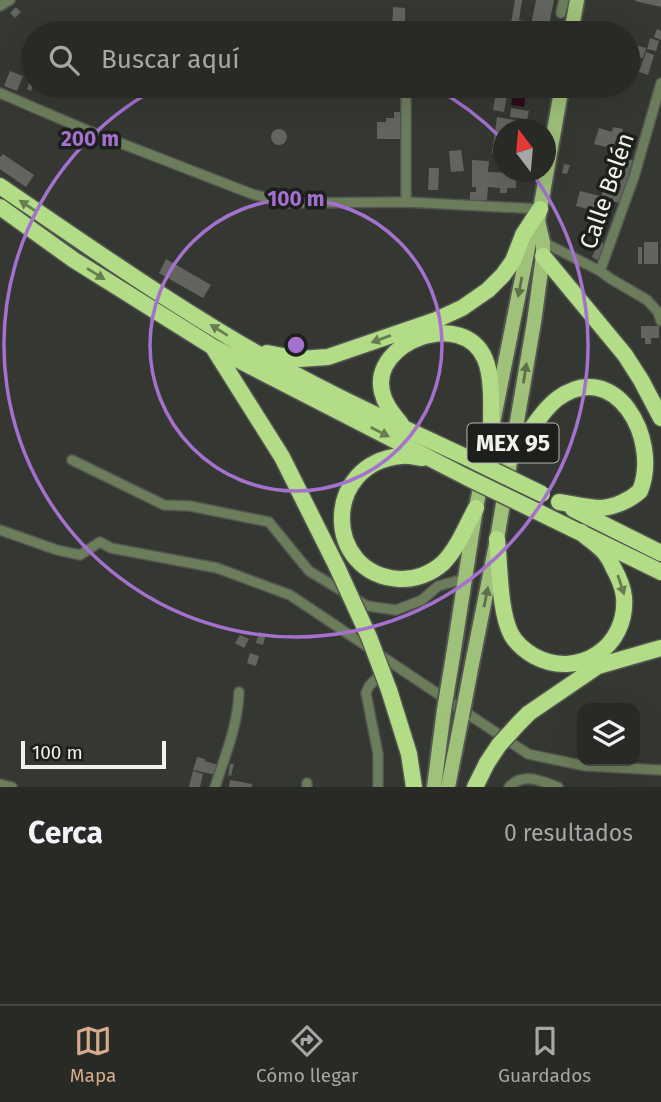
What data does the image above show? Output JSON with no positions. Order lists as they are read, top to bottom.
{
  "streets": {
    "main road": ["MEX 95"],
    "street": ["Calle Belén"]
  },
  "scale_bar": "100 m",
  "north": "top",
  "page": {
    "search": "Buscar aquí",
    "scale": "100 m",
    "heading": ["Cerca", "0 resultados"],
    "nav": ["Mapa", "Cómo llegar", "Guardados"]
  },
  "rings": ["200 m", "100 m"]
}
